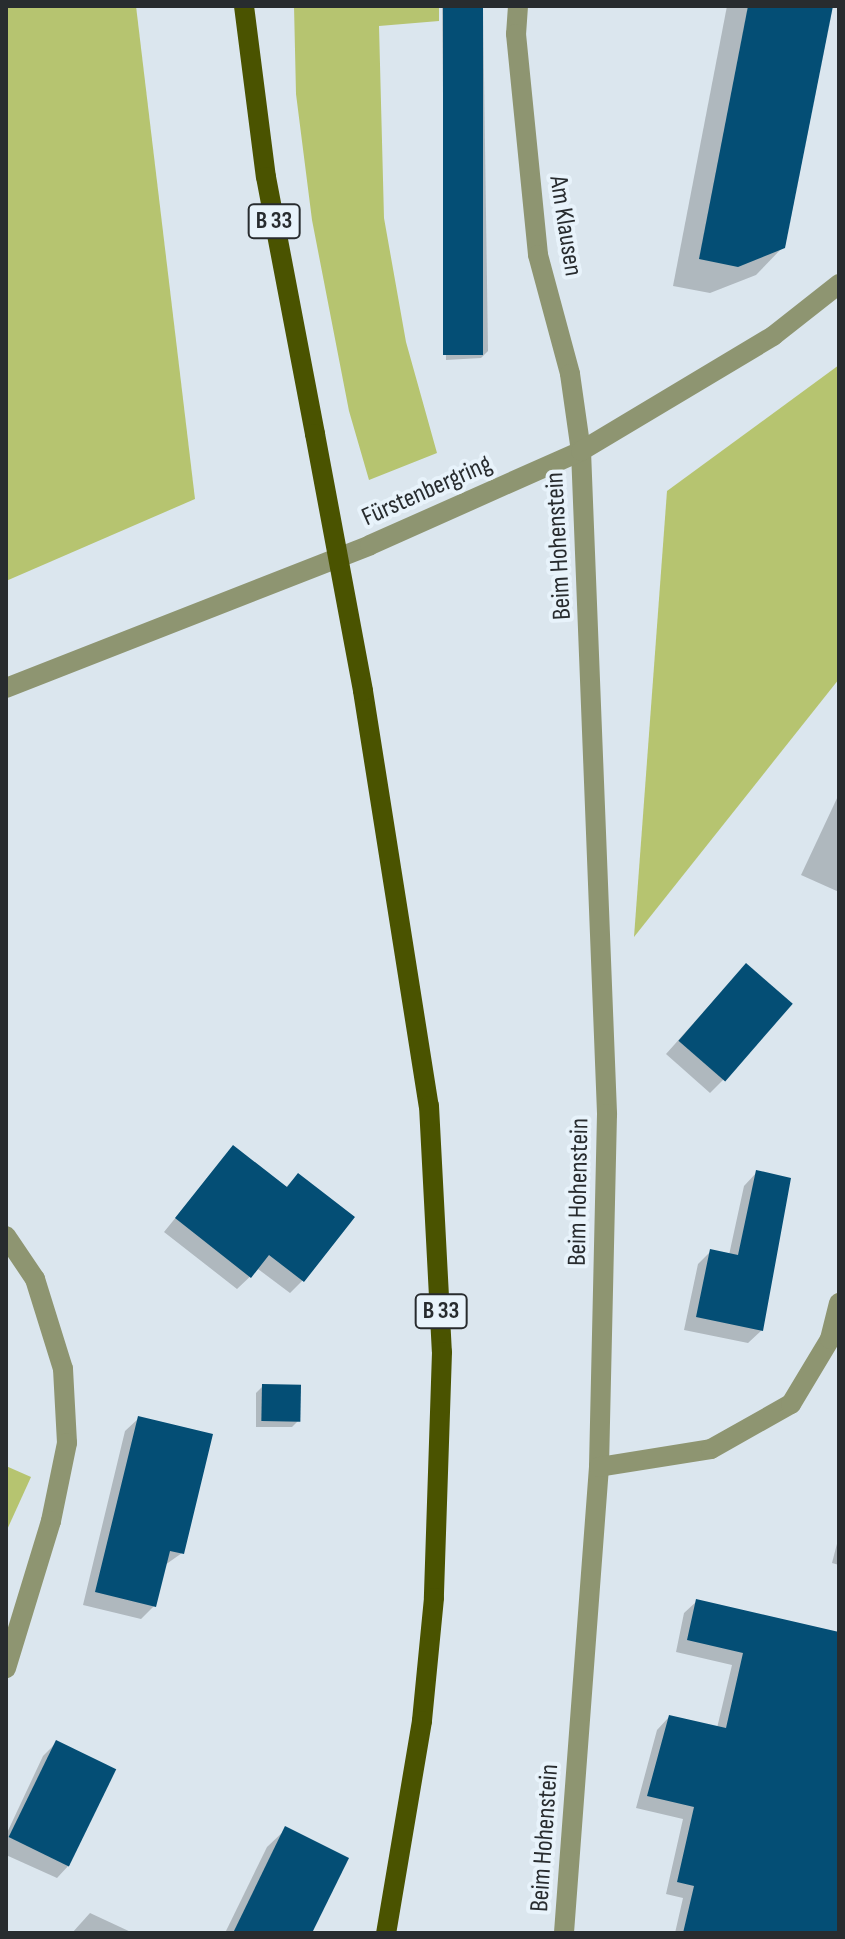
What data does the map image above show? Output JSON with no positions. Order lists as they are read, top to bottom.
{
  "streets": {
    "main road": ["B 33"],
    "street": ["Am Klausen", "Fürstenbergring", "Beim Hohenstein"]
  },
  "crossings": [
    ["Am Klausen", "Fürstenbergring"],
    ["Am Klausen", "Beim Hohenstein"],
    ["Fürstenbergring", "Beim Hohenstein"]
  ]
}
